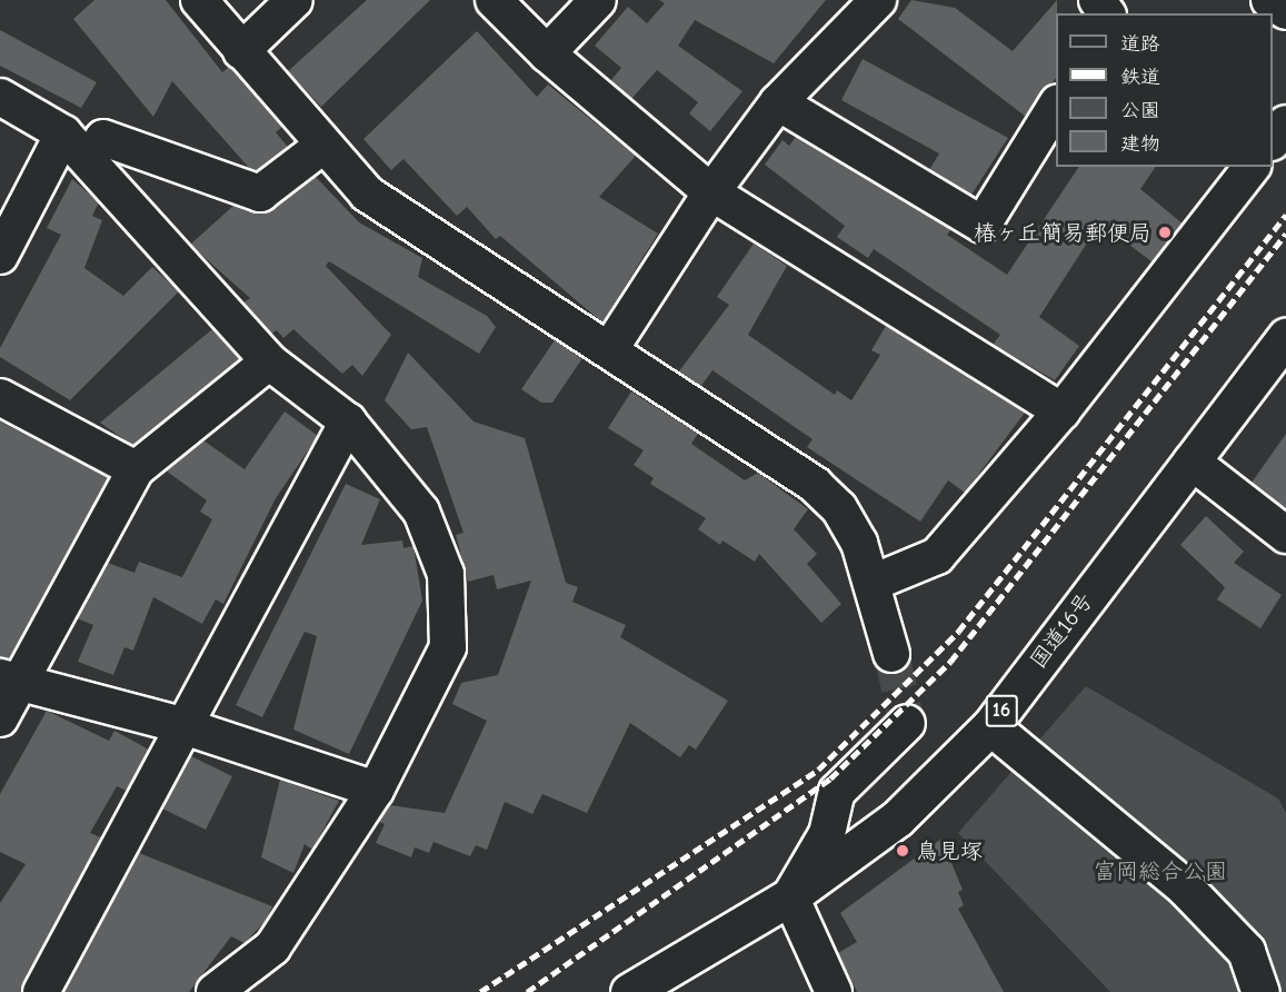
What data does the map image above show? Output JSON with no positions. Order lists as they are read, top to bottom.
{
  "streets": {
    "main road": ["国道16号", "16"]
  },
  "parks": ["富岡総合公園"],
  "places": ["椿ヶ丘簡易郵便局", "鳥見塚"],
  "legend": [
    "道路",
    "鉄道",
    "公園",
    "建物"
  ]
}
